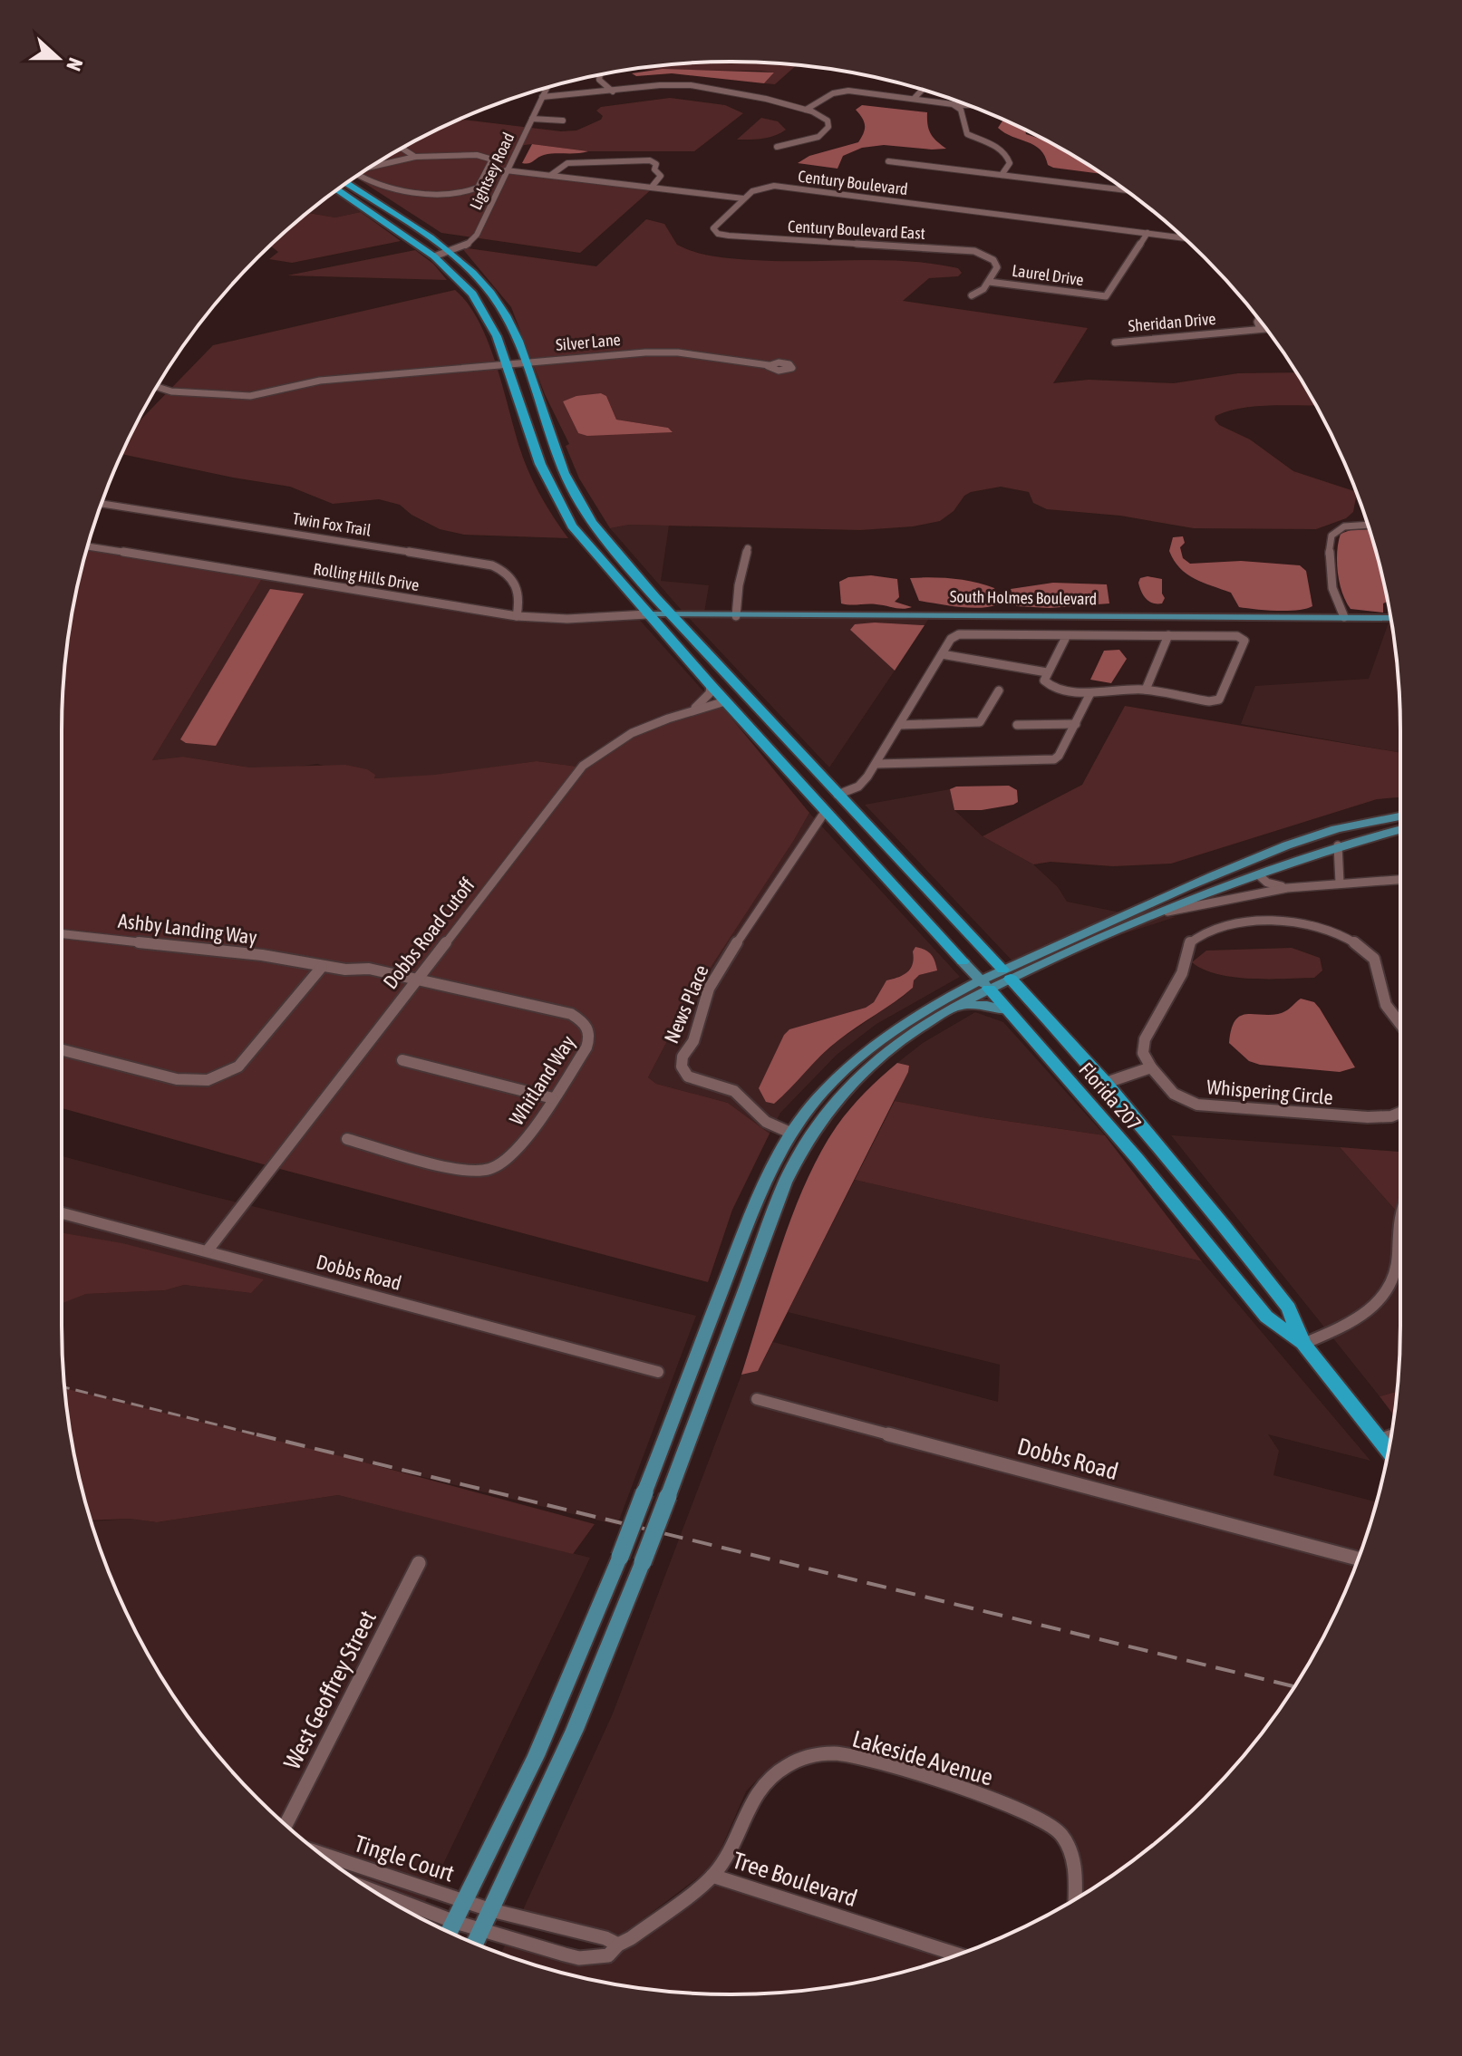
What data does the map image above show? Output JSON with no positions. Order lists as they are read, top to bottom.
{
  "streets": {
    "highway": ["Florida 207"],
    "main road": ["South Holmes Boulevard"],
    "street": [
      "Lightsey Road",
      "Century Boulevard",
      "Century Boulevard East",
      "Laurel Drive",
      "Sheridan Drive",
      "Silver Lane",
      "Twin Fox Trail",
      "Rolling Hills Drive",
      "Ashby Landing Way",
      "Dobbs Road Cutoff",
      "News Place",
      "Whitland Way",
      "Whispering Circle",
      "Dobbs Road",
      "West Geoffrey Street",
      "Lakeside Avenue",
      "Tingle Court",
      "Tree Boulevard"
    ]
  },
  "crossings": [
    ["Lightsey Road", "Century Boulevard"],
    ["Century Boulevard", "Century Boulevard East"],
    ["Century Boulevard", "Laurel Drive"],
    ["Century Boulevard East", "Laurel Drive"],
    ["Twin Fox Trail", "Rolling Hills Drive"],
    ["Rolling Hills Drive", "South Holmes Boulevard"],
    ["Ashby Landing Way", "Dobbs Road Cutoff"],
    ["Ashby Landing Way", "Whitland Way"],
    ["Dobbs Road Cutoff", "Whitland Way"],
    ["Dobbs Road Cutoff", "Dobbs Road"],
    ["Lakeside Avenue", "Tree Boulevard"],
    ["Tingle Court", "Tree Boulevard"]
  ],
  "north": "right"
}
